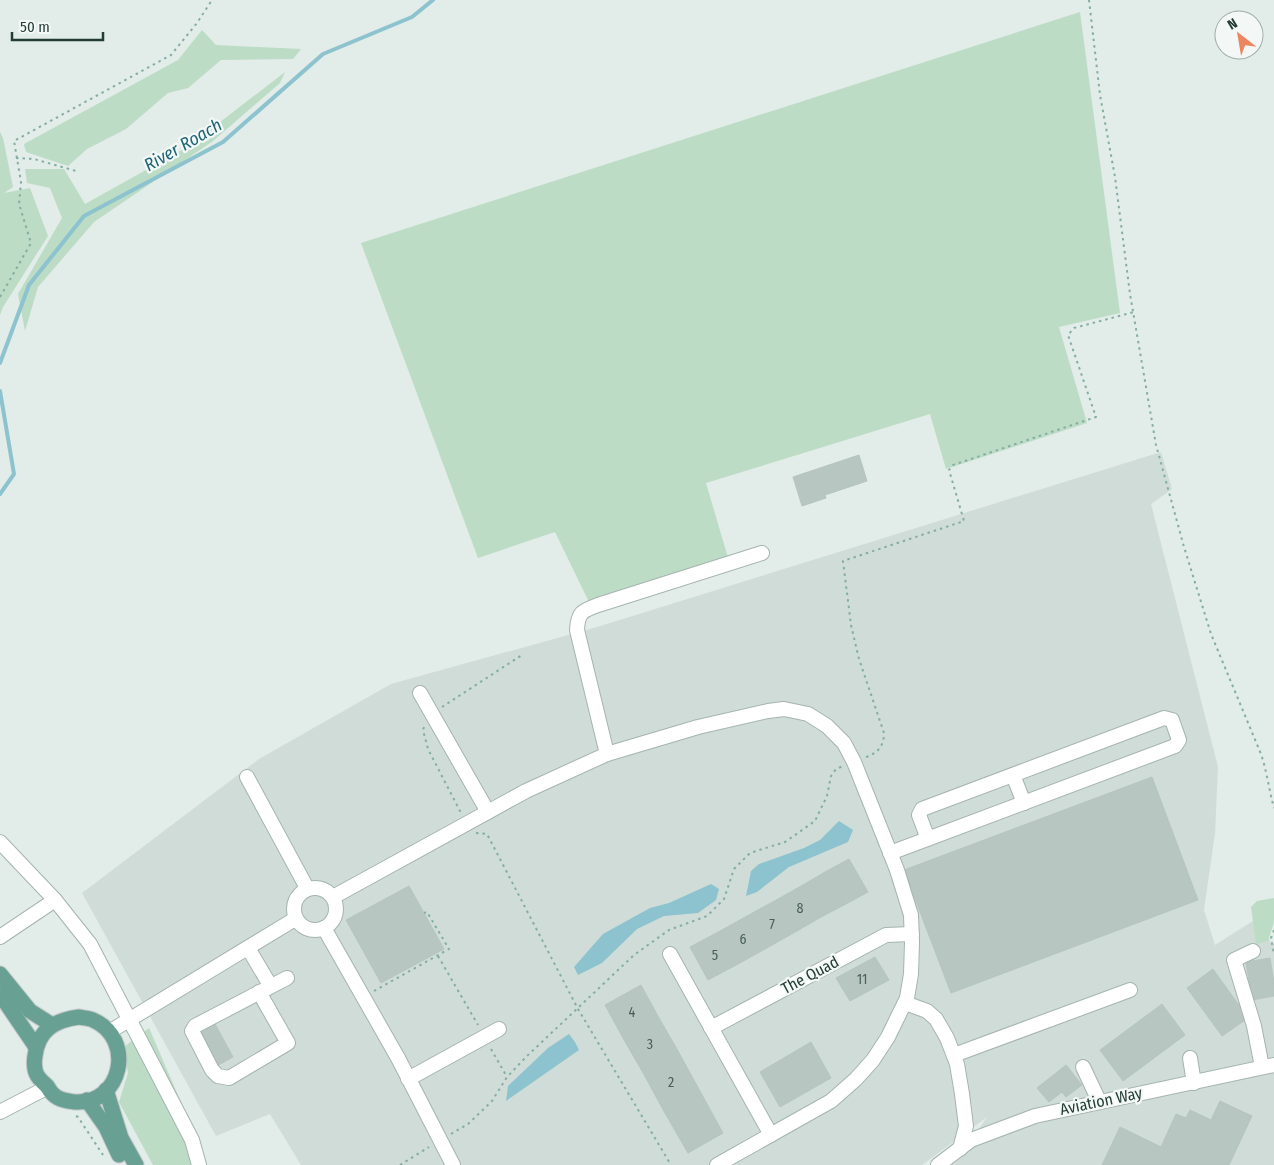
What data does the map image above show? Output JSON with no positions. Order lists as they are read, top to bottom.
{
  "streets": {
    "street": ["The Quad", "Aviation Way"]
  },
  "water": ["River Roach"],
  "house_numbers": [
    "8",
    "7",
    "6",
    "5",
    "11",
    "4",
    "3",
    "2"
  ],
  "scale_bar": "50 m",
  "north": "top left"
}
